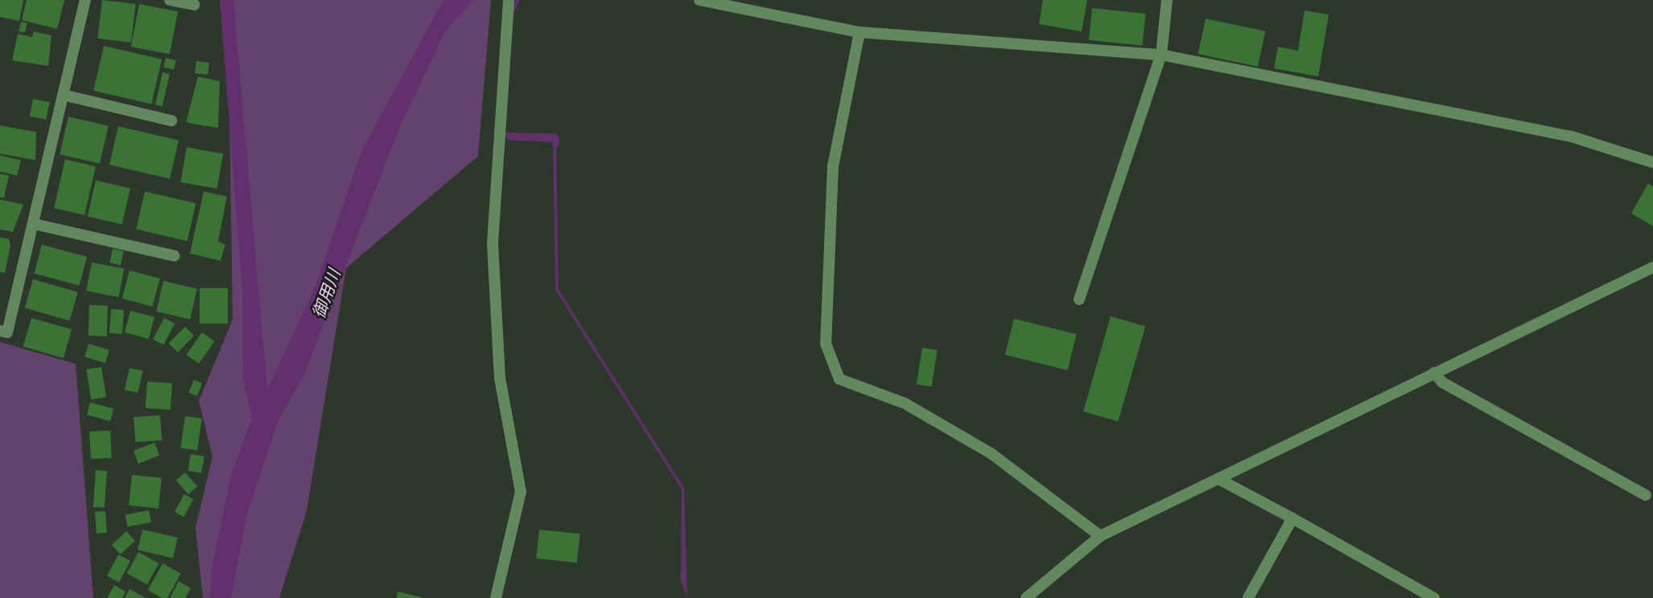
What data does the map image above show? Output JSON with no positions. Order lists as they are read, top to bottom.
{
  "water": ["御用川"]
}
